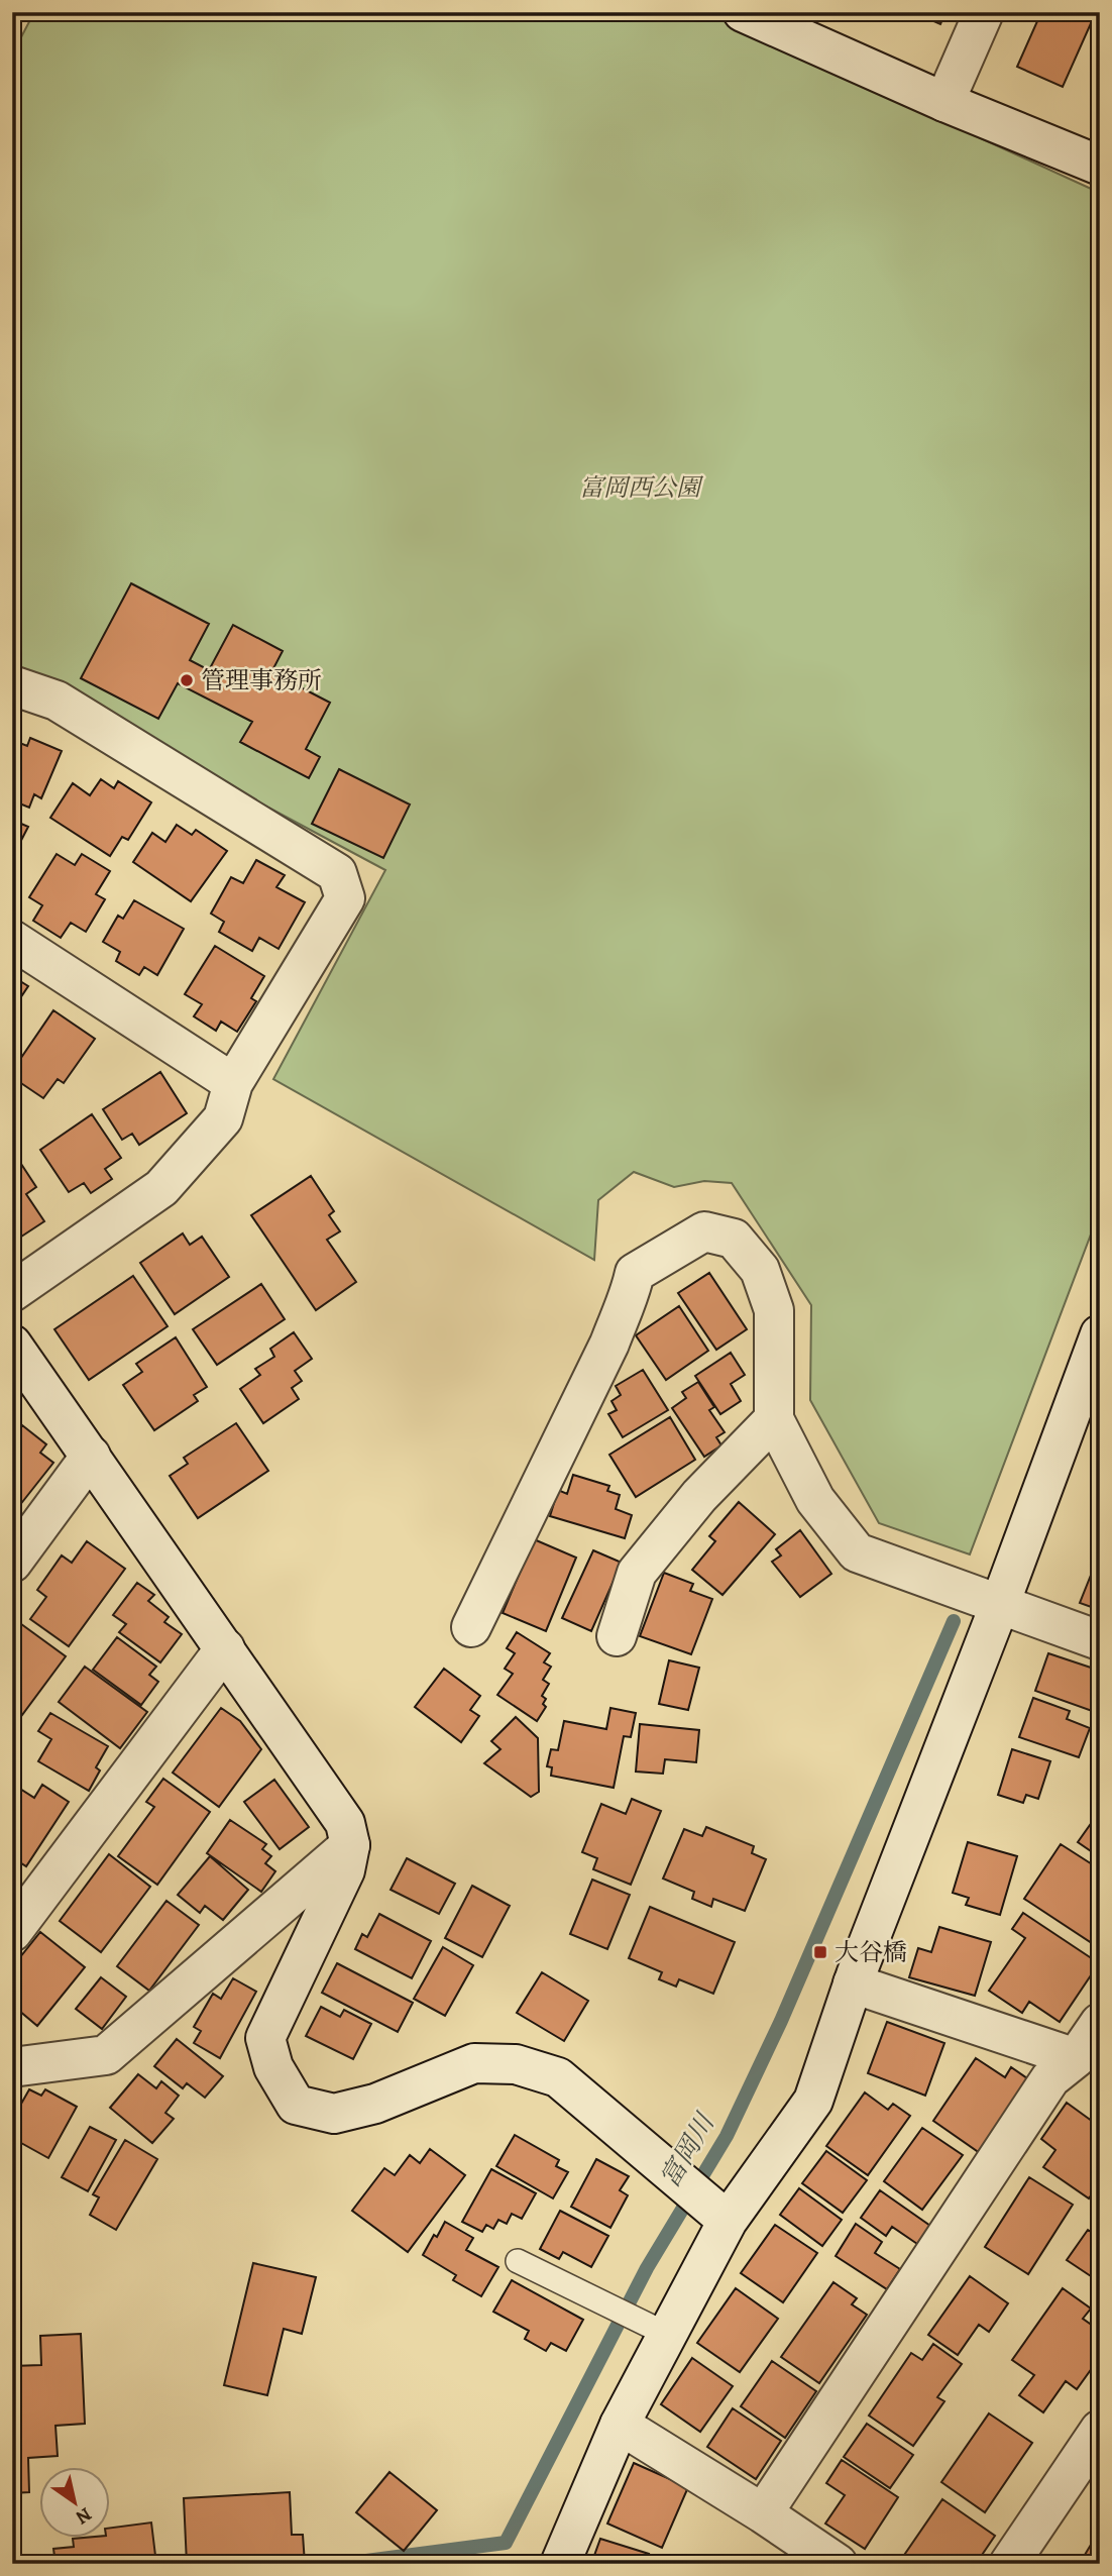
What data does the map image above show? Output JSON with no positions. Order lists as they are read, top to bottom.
{
  "water": ["富岡川"],
  "parks": ["富岡西公園"],
  "places": {
    "other": ["管理事務所"],
    "transit": ["大谷橋"]
  },
  "north": "bottom right"
}
